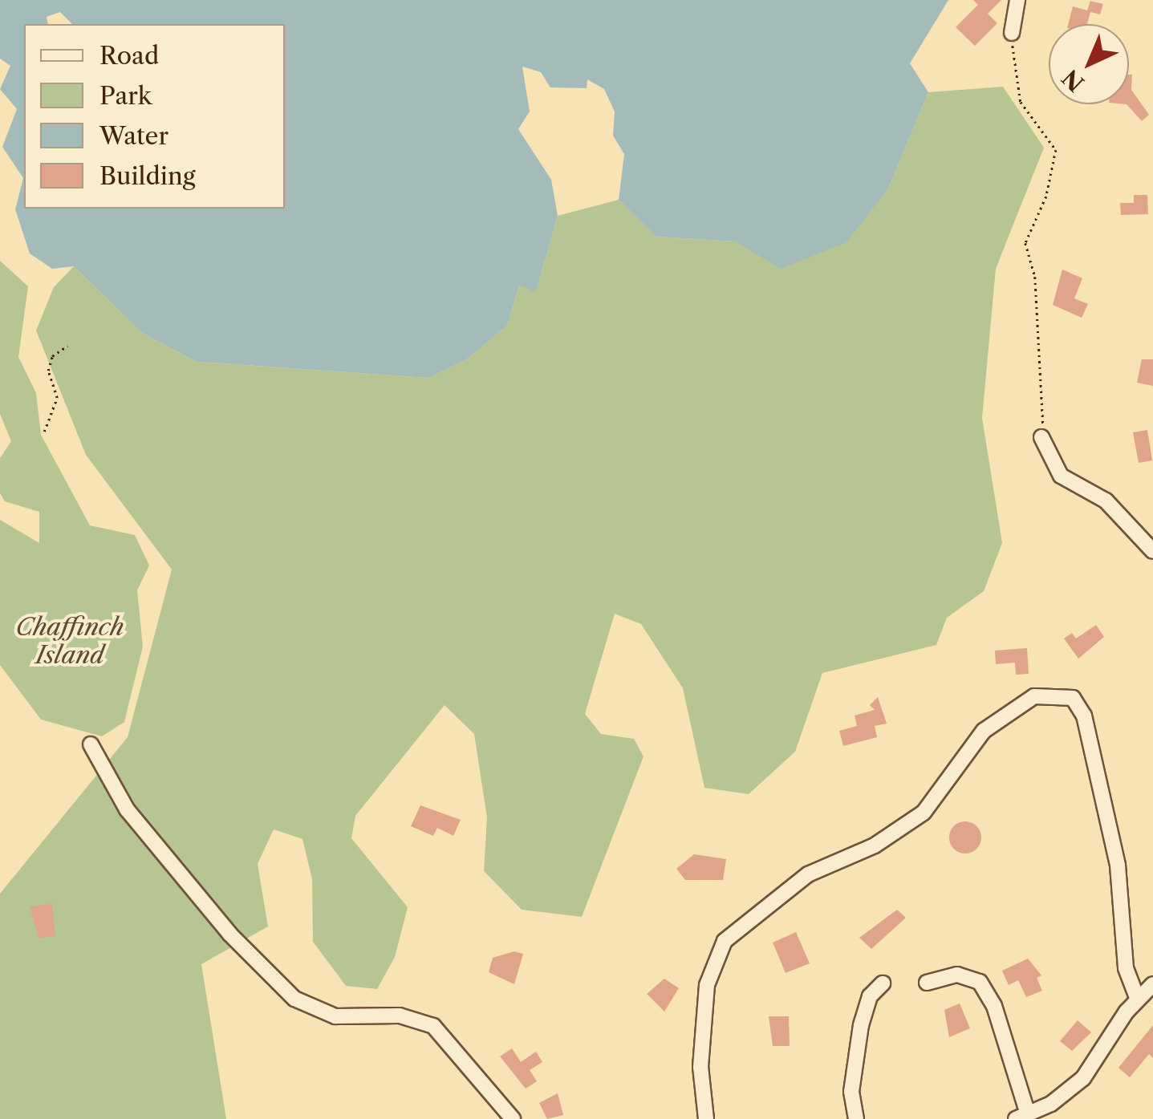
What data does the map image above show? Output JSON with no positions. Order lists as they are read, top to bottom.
{
  "parks": ["Chaffinch Island"],
  "legend": [
    "Road",
    "Park",
    "Water",
    "Building"
  ],
  "north": "bottom left"
}
